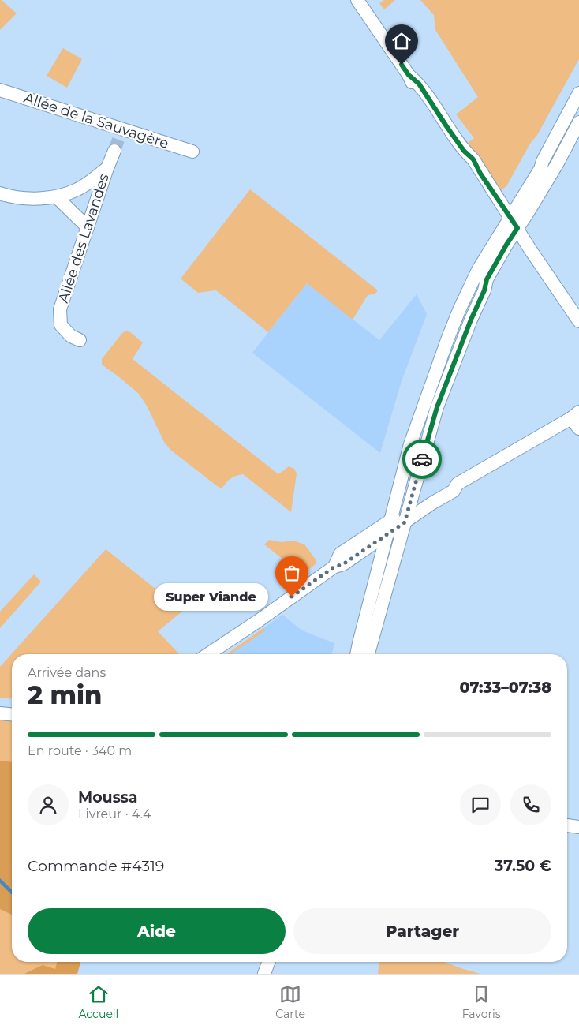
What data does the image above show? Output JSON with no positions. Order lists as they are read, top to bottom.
{
  "streets": {
    "street": ["Allée de la Sauvagère", "Allée des Lavandes"]
  },
  "crossings": [
    ["Allée de la Sauvagère", "Allée des Lavandes"]
  ],
  "places": ["Super Viande"],
  "page": {
    "bubble": "Super Viande",
    "heading": ["2 min", "Arrivée dans", "07:33–07:38"],
    "panel": [
      "Moussa",
      "Livreur · 4.4",
      "Commande #4319",
      "37.50 €"
    ],
    "bar": "En route · 340 m",
    "buttons": ["Aide", "Partager"],
    "tabs": ["Accueil", "Carte", "Favoris"]
  }
}
